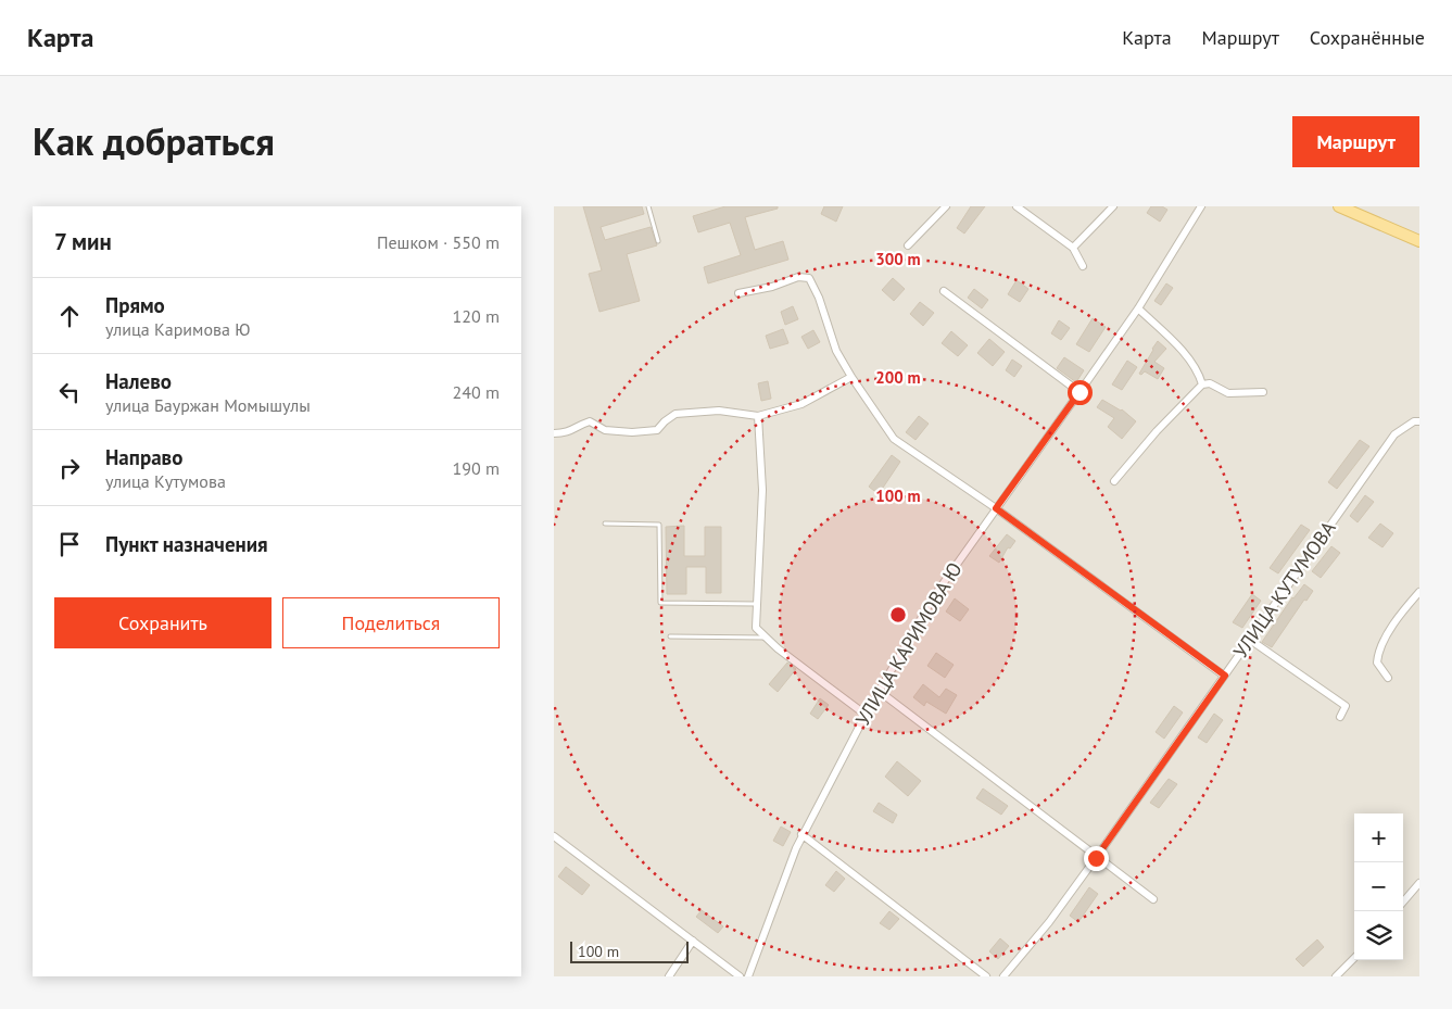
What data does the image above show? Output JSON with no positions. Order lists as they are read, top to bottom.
{
  "streets": {
    "street": ["УЛИЦА КУТУМОВА", "УЛИЦА КАРИМОВА Ю"]
  },
  "scale_bar": "100 m",
  "page": {
    "header": "Карта",
    "nav": ["Карта", "Маршрут", "Сохранённые"],
    "title": "Как добраться",
    "buttons": [
      "Маршрут",
      ["Сохранить", "Поделиться"]
    ],
    "heading": ["7 мин", "Пешком · 550 m"],
    "list": [
      ["Прямо", "улица Каримова Ю", "120 m"],
      ["Налево", "улица Бауржан Момышулы", "240 m"],
      ["Направо", "улица Кутумова", "190 m"],
      "Пункт назначения"
    ],
    "map_buttons": ["+", "−"],
    "scale": "100 m"
  },
  "rings": ["300 m", "200 m", "100 m"]
}
